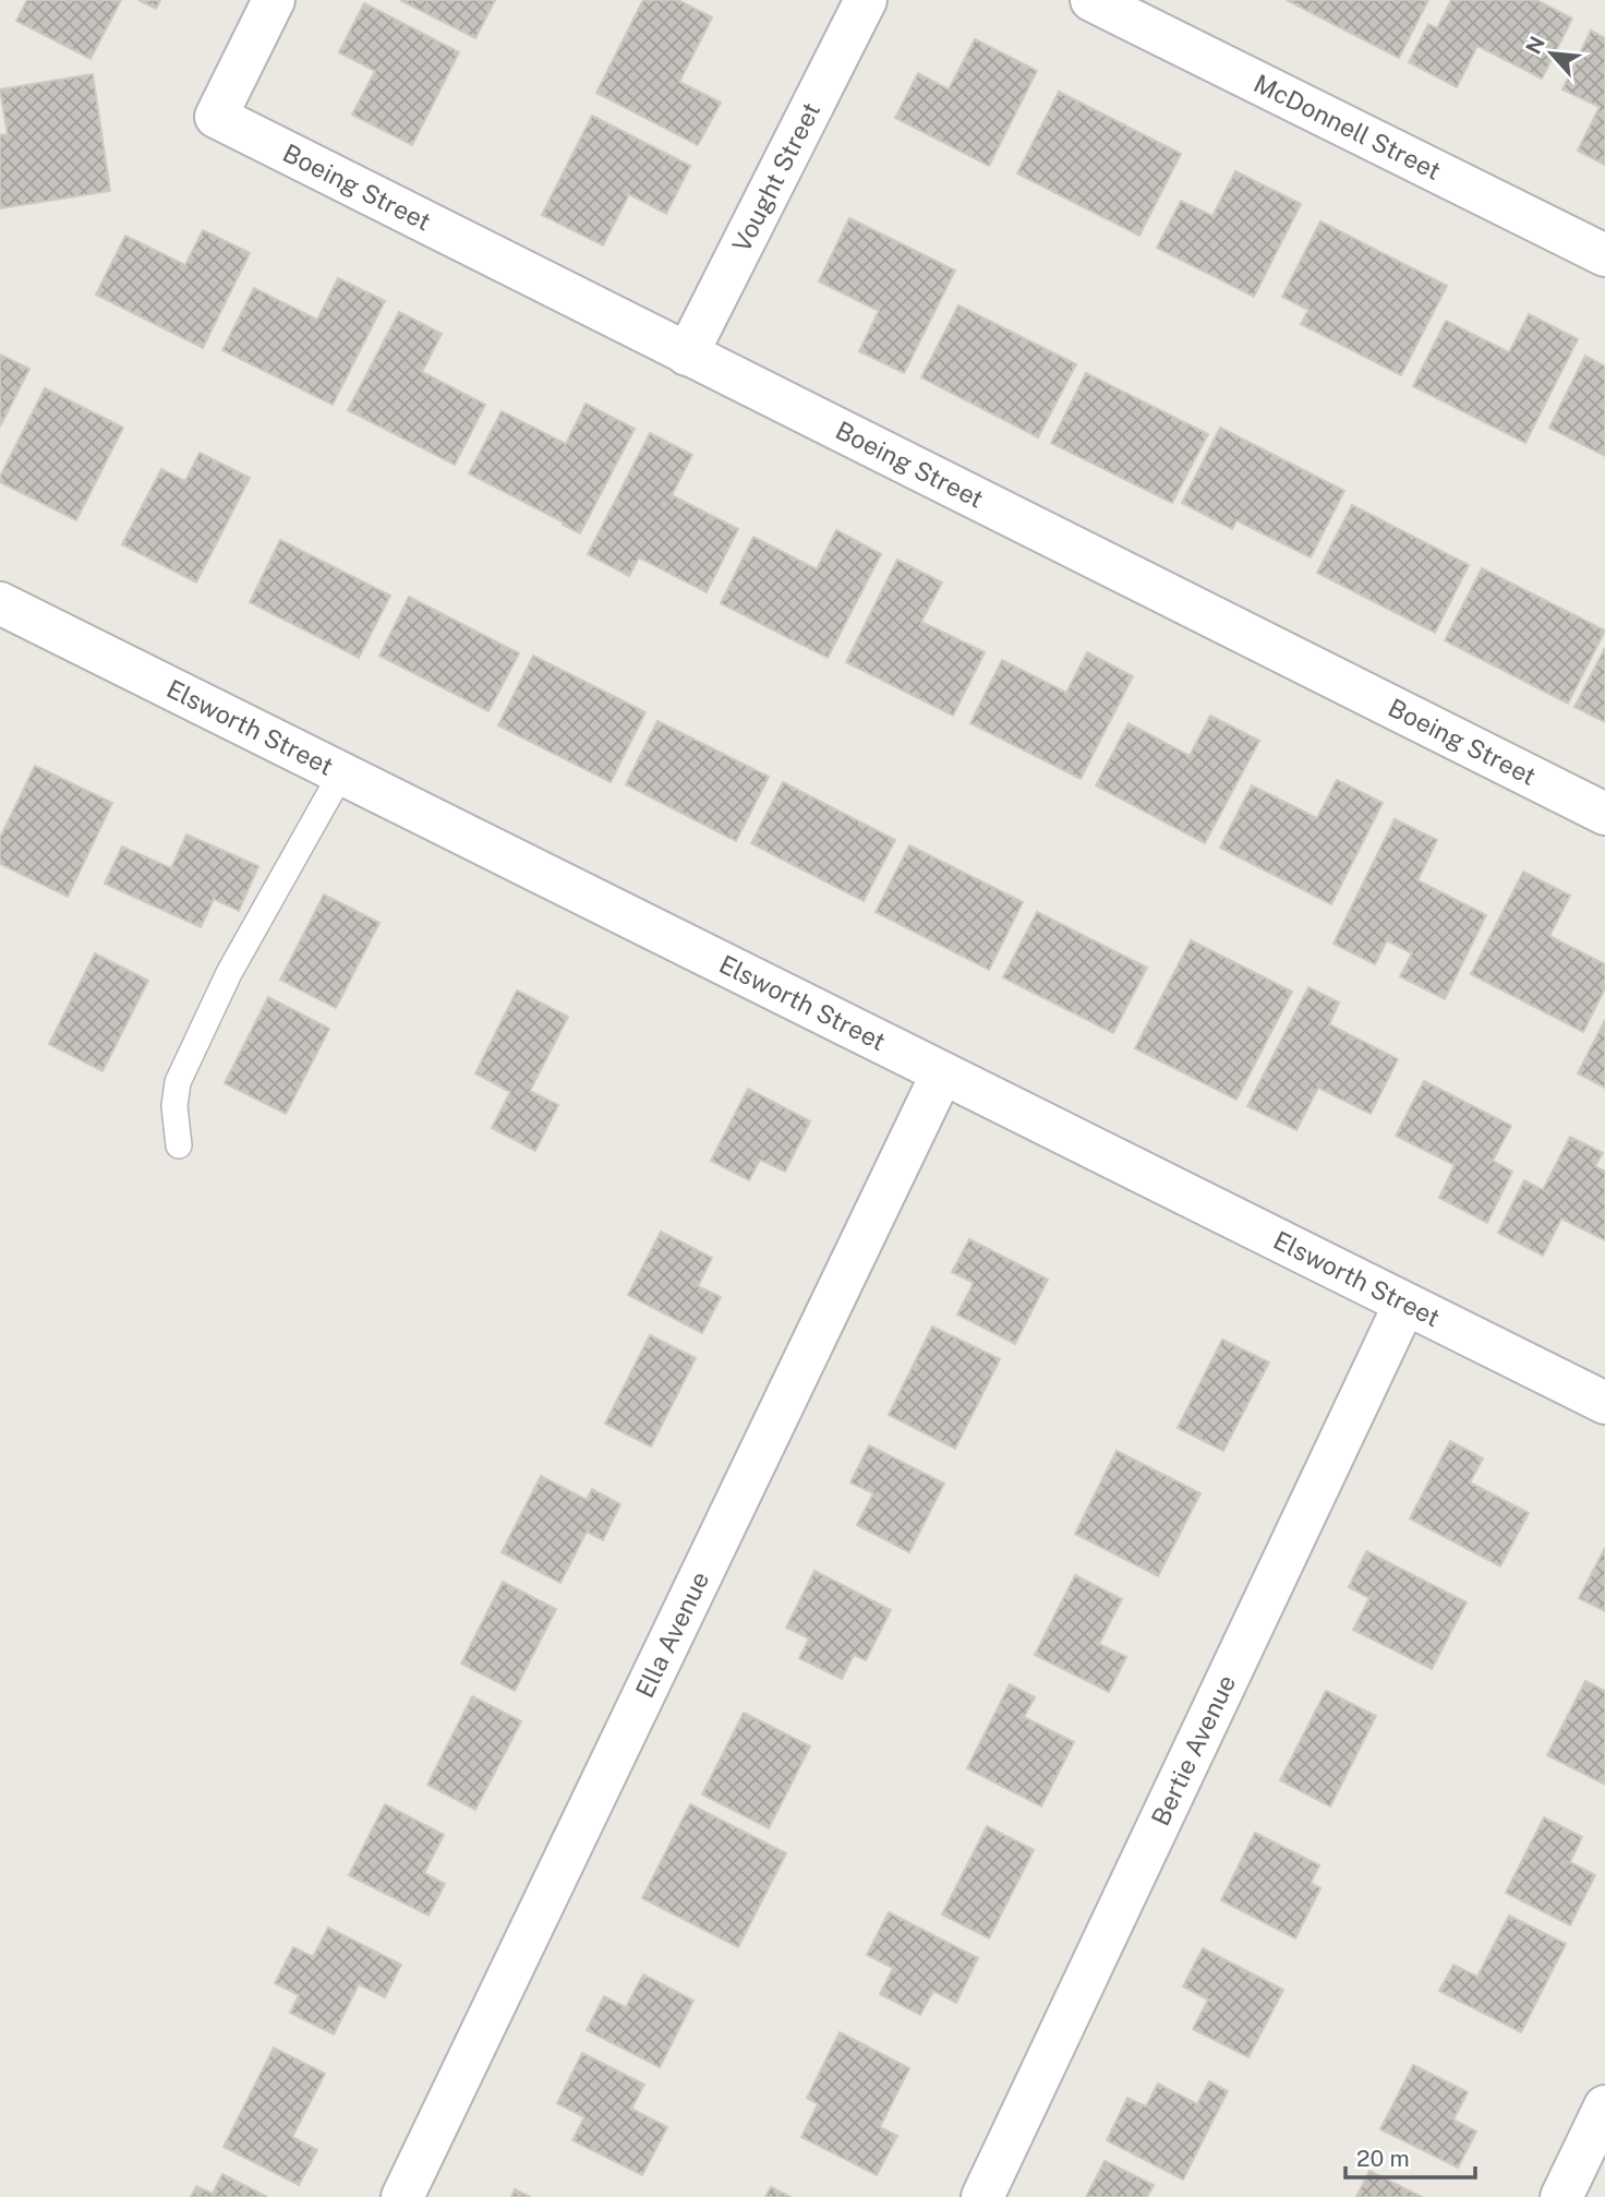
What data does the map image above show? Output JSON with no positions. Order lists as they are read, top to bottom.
{
  "streets": {
    "street": [
      "McDonnell Street",
      "Vought Street",
      "Boeing Street",
      "Elsworth Street",
      "Ella Avenue",
      "Bertie Avenue"
    ]
  },
  "crossings": [
    ["Vought Street", "Boeing Street"],
    ["Elsworth Street", "Ella Avenue"],
    ["Elsworth Street", "Bertie Avenue"]
  ],
  "scale_bar": "20 m",
  "north": "top left"
}
